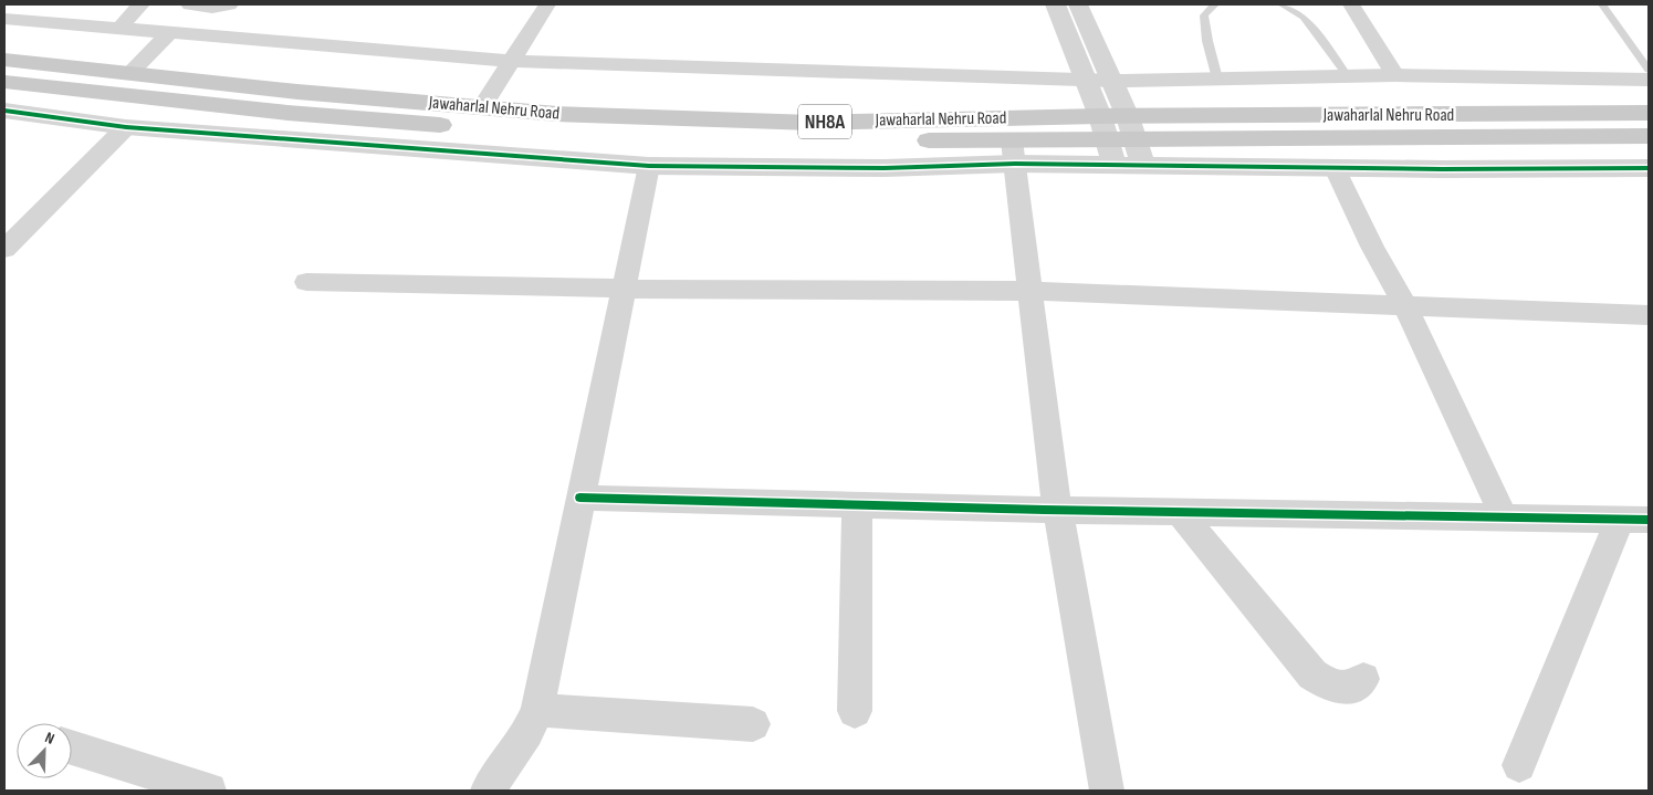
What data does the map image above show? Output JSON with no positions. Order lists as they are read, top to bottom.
{
  "streets": {
    "main road": ["Jawaharlal Nehru Road", "NH8A"]
  },
  "north": "top right"
}
